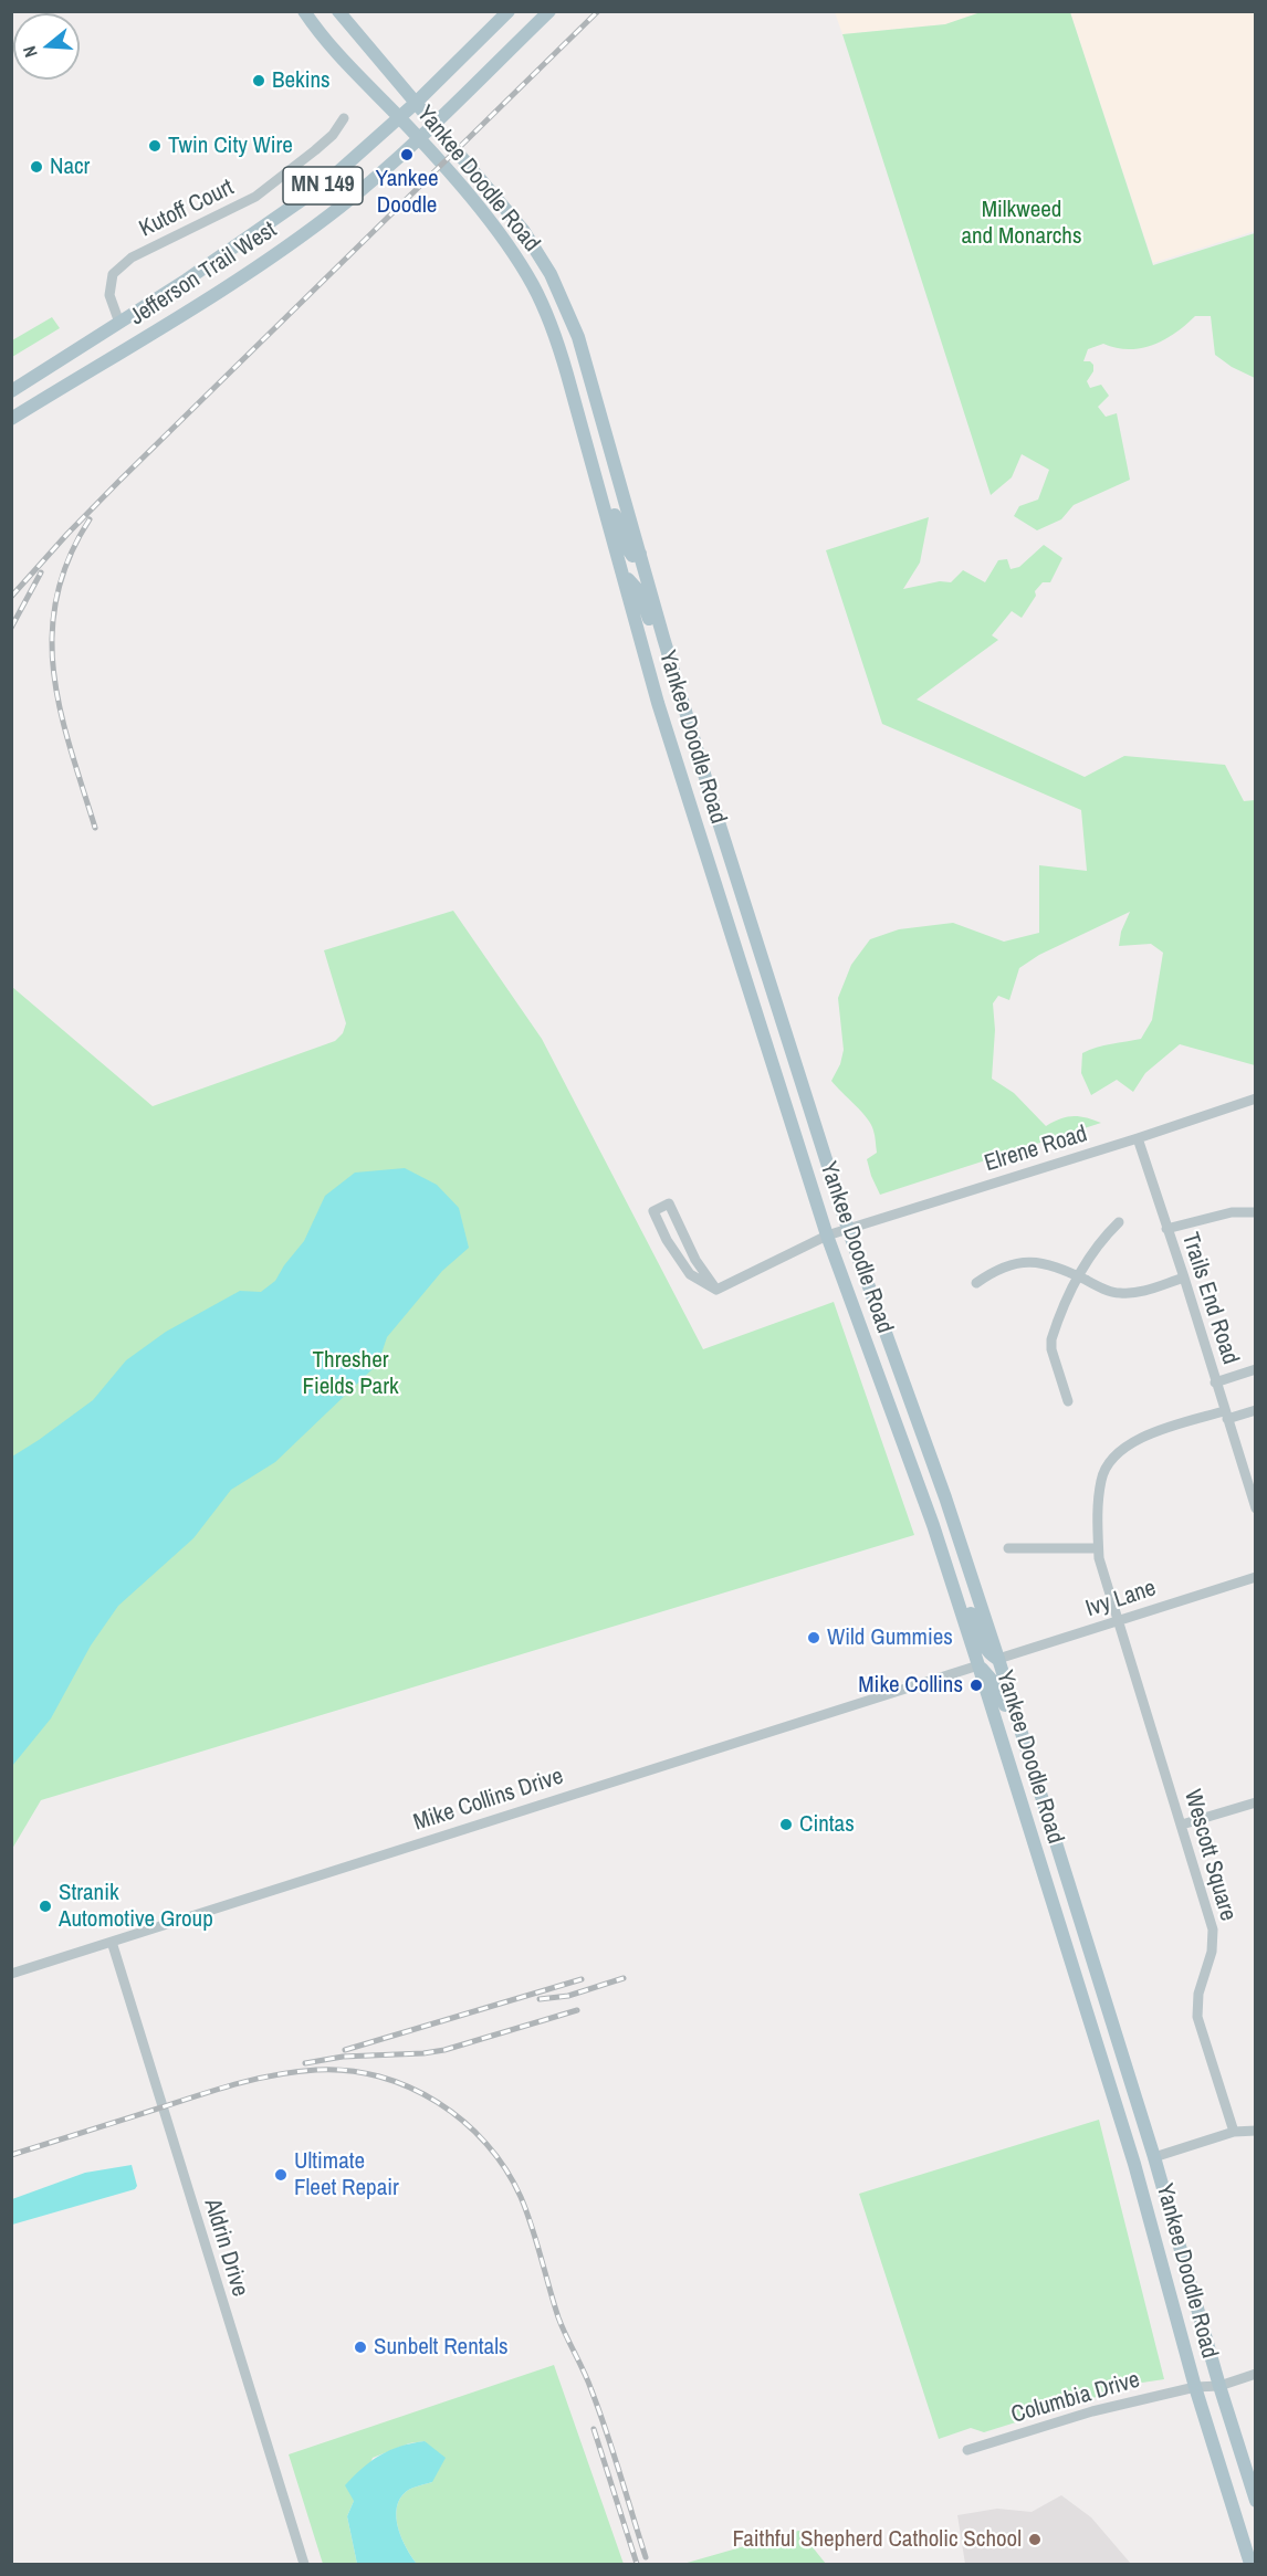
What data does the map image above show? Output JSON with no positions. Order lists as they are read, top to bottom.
{
  "streets": {
    "main road": ["Yankee Doodle Road", "MN 149", "Jefferson Trail West"],
    "street": [
      "Kutoff Court",
      "Elrene Road",
      "Trails End Road",
      "Ivy Lane",
      "Mike Collins Drive",
      "Wescott Square",
      "Aldrin Drive",
      "Columbia Drive"
    ]
  },
  "crossings": [
    ["Yankee Doodle Road", "Jefferson Trail West"],
    ["Yankee Doodle Road", "Elrene Road"],
    ["Yankee Doodle Road", "Ivy Lane"],
    ["Yankee Doodle Road", "Mike Collins Drive"],
    ["Yankee Doodle Road", "Columbia Drive"],
    ["Kutoff Court", "Jefferson Trail West"],
    ["Elrene Road", "Trails End Road"],
    ["Trails End Road", "Wescott Square"],
    ["Ivy Lane", "Wescott Square"],
    ["Mike Collins Drive", "Aldrin Drive"]
  ],
  "parks": ["Milkweed and Monarchs", "Thresher Fields Park"],
  "places": [
    "Bekins",
    "Twin City Wire",
    "Yankee Doodle",
    "Nacr",
    "Wild Gummies",
    "Mike Collins",
    "Cintas",
    "Stranik Automotive Group",
    "Ultimate Fleet Repair",
    "Sunbelt Rentals",
    "Faithful Shepherd Catholic School"
  ],
  "north": "left"
}
